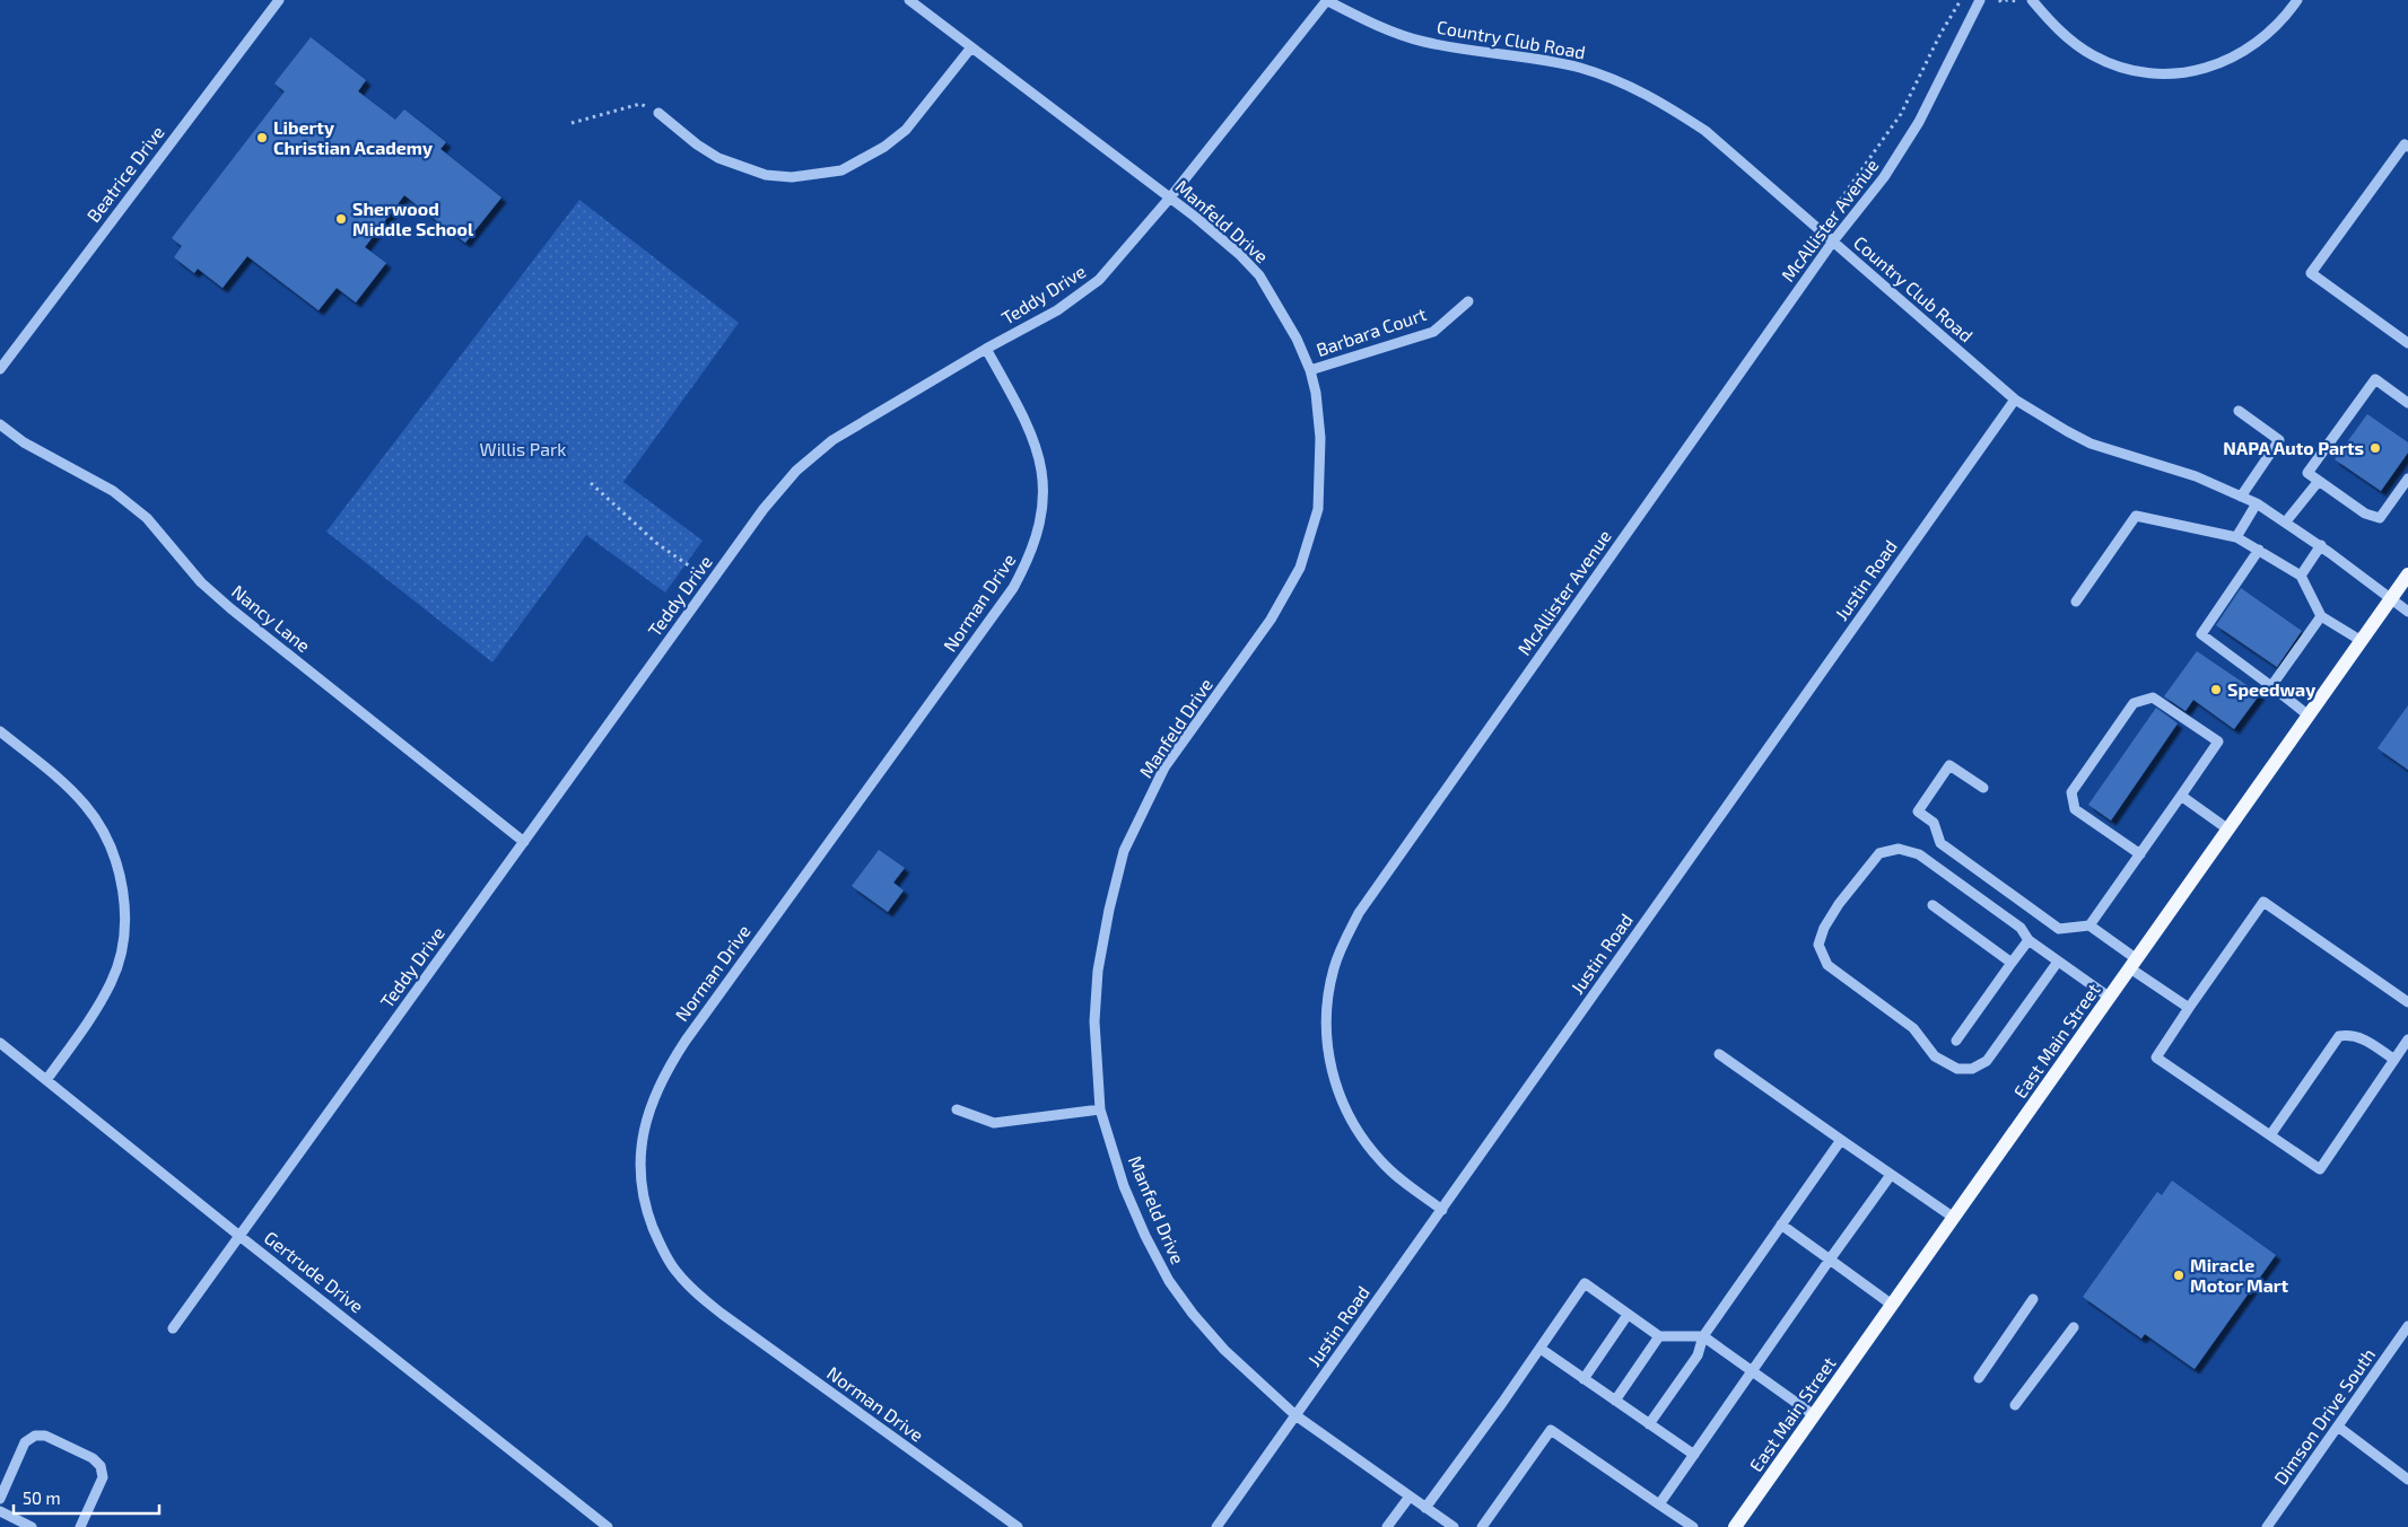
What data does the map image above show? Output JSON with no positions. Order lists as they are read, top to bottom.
{
  "streets": {
    "main road": ["East Main Street"],
    "street": [
      "Country Club Road",
      "Beatrice Drive",
      "McAllister Avenue",
      "Manfeld Drive",
      "Teddy Drive",
      "Barbara Court",
      "Justin Road",
      "Norman Drive",
      "Nancy Lane",
      "Gertrude Drive",
      "Dimson Drive South"
    ]
  },
  "crossings": [
    ["Country Club Road", "McAllister Avenue"],
    ["Country Club Road", "Teddy Drive"],
    ["Country Club Road", "Justin Road"],
    ["Country Club Road", "East Main Street"],
    ["McAllister Avenue", "Justin Road"],
    ["Manfeld Drive", "Teddy Drive"],
    ["Manfeld Drive", "Barbara Court"],
    ["Manfeld Drive", "Justin Road"],
    ["Teddy Drive", "Norman Drive"],
    ["Teddy Drive", "Nancy Lane"],
    ["Teddy Drive", "Gertrude Drive"]
  ],
  "parks": ["Willis Park"],
  "places": [
    "Liberty Christian Academy",
    "Sherwood Middle School",
    "NAPA Auto Parts",
    "Speedway",
    "Miracle Motor Mart"
  ],
  "scale_bar": "50 m"
}
